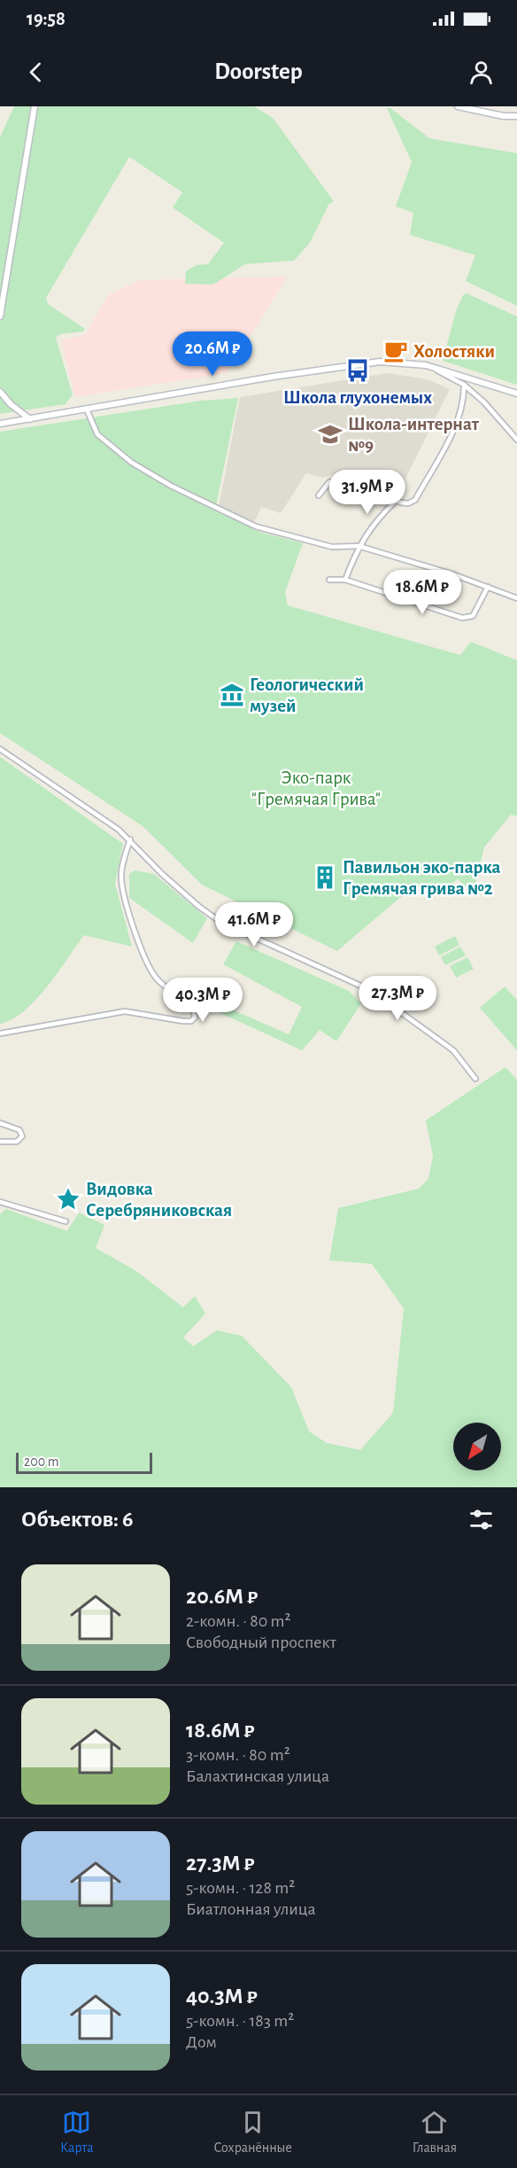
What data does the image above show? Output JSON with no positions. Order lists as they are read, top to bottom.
{
  "parks": ["Эко-парк \"Гремячая Грива\""],
  "places": {
    "cafe": ["Холостяки"],
    "bus stop": ["Школа глухонемых"],
    "school or university": ["Школа-интернат №9"],
    "museum": ["Геологический музей"],
    "building": ["Павильон эко-парка Гремячая грива №2"],
    "place": ["Видовка Серебряниковская"]
  },
  "scale_bar": "200 m",
  "north": "bottom left",
  "page": {
    "status": "19:58",
    "header": "Doorstep",
    "price": [
      "20.6M ₽",
      "31.9M ₽",
      "18.6M ₽",
      "41.6M ₽",
      "27.3M ₽",
      "40.3M ₽"
    ],
    "scale": "200 m",
    "heading": "Объектов: 6",
    "list": [
      {
        "name": "20.6M ₽",
        "note": "2-комн. · 80 m² · Свободный проспект"
      },
      {
        "name": "18.6M ₽",
        "note": "3-комн. · 80 m² · Балахтинская улица"
      },
      {
        "name": "27.3M ₽",
        "note": "5-комн. · 128 m² · Биатлонная улица"
      },
      {
        "name": "40.3M ₽",
        "note": "5-комн. · 183 m² · Дом"
      }
    ],
    "tabs": ["Карта", "Сохранённые", "Главная"]
  }
}
